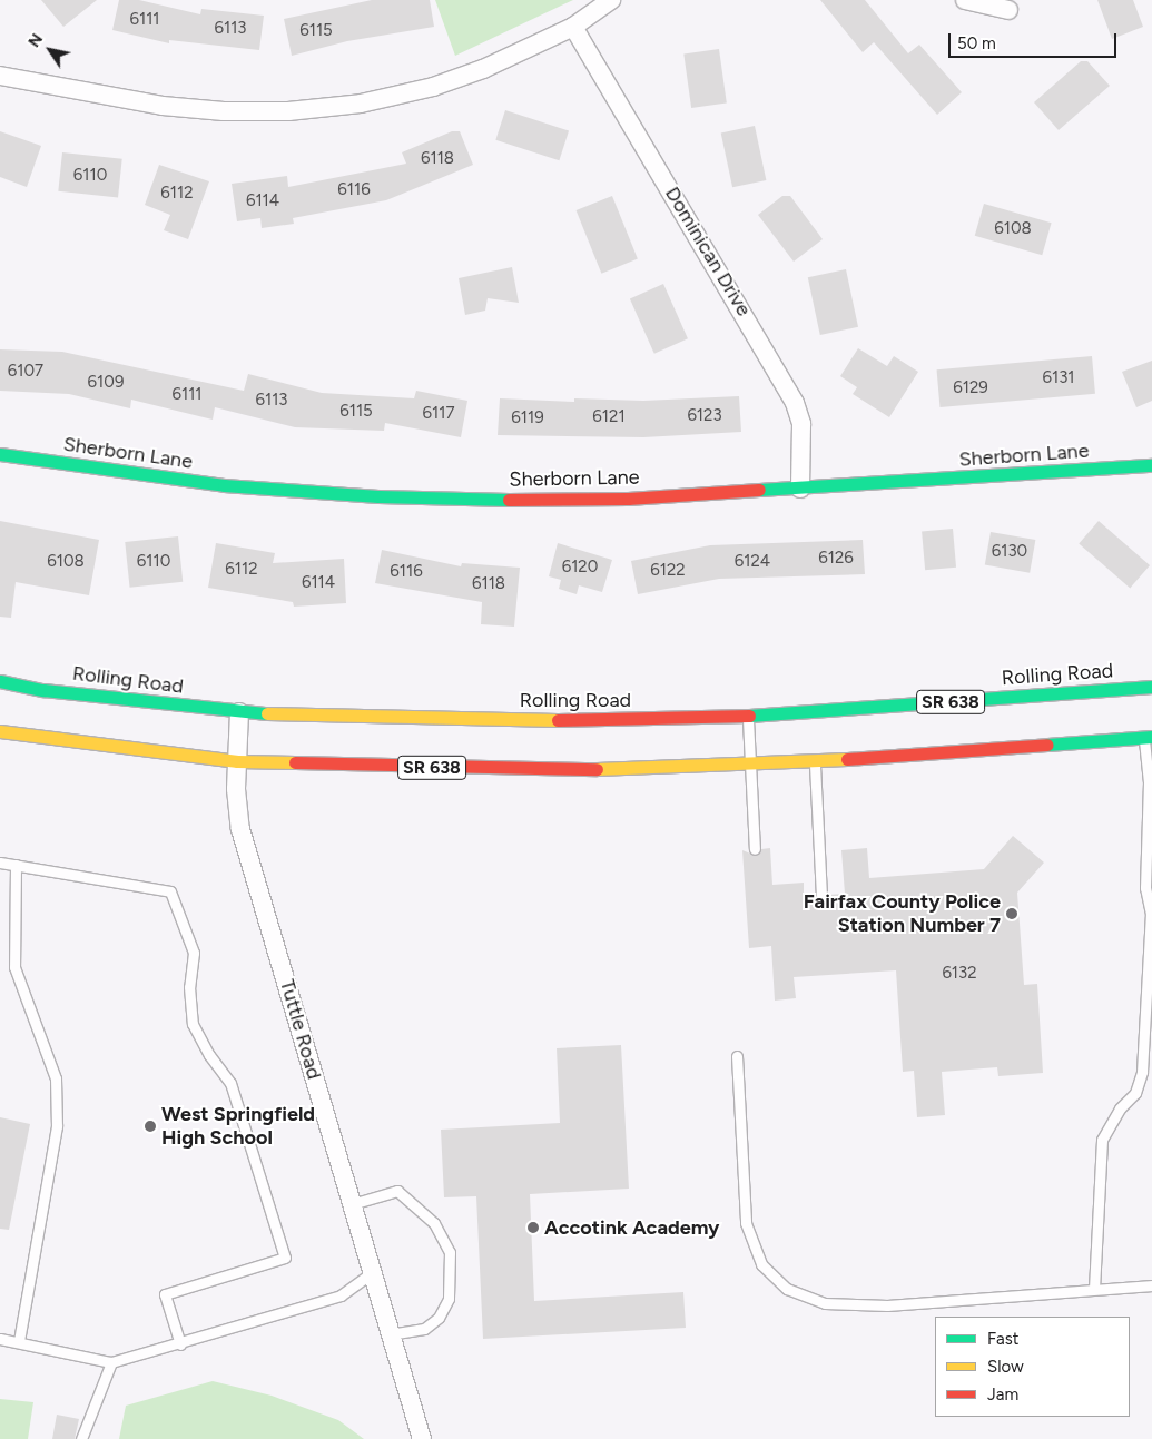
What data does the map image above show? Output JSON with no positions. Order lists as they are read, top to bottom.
{
  "streets": {
    "main road": ["Sherborn Lane", "Rolling Road", "SR 638"],
    "street": ["Dominican Drive", "Tuttle Road"]
  },
  "crossings": [
    ["Dominican Drive", "Sherborn Lane"],
    ["Rolling Road", "Tuttle Road"],
    ["SR 638", "Tuttle Road"]
  ],
  "places": ["Fairfax County Police Station Number 7", "West Springfield High School", "Accotink Academy"],
  "house_numbers": [
    "6111",
    "6113",
    "6115",
    "6118",
    "6110",
    "6116",
    "6112",
    "6114",
    "6108",
    "6107",
    "6131",
    "6109",
    "6129",
    "6111",
    "6113",
    "6115",
    "6117",
    "6123",
    "6121",
    "6119",
    "6130",
    "6126",
    "6108",
    "6110",
    "6124",
    "6120",
    "6112",
    "6122",
    "6116",
    "6114",
    "6118",
    "6132"
  ],
  "legend": ["Fast", "Slow", "Jam"],
  "scale_bar": "50 m",
  "north": "top left"
}
